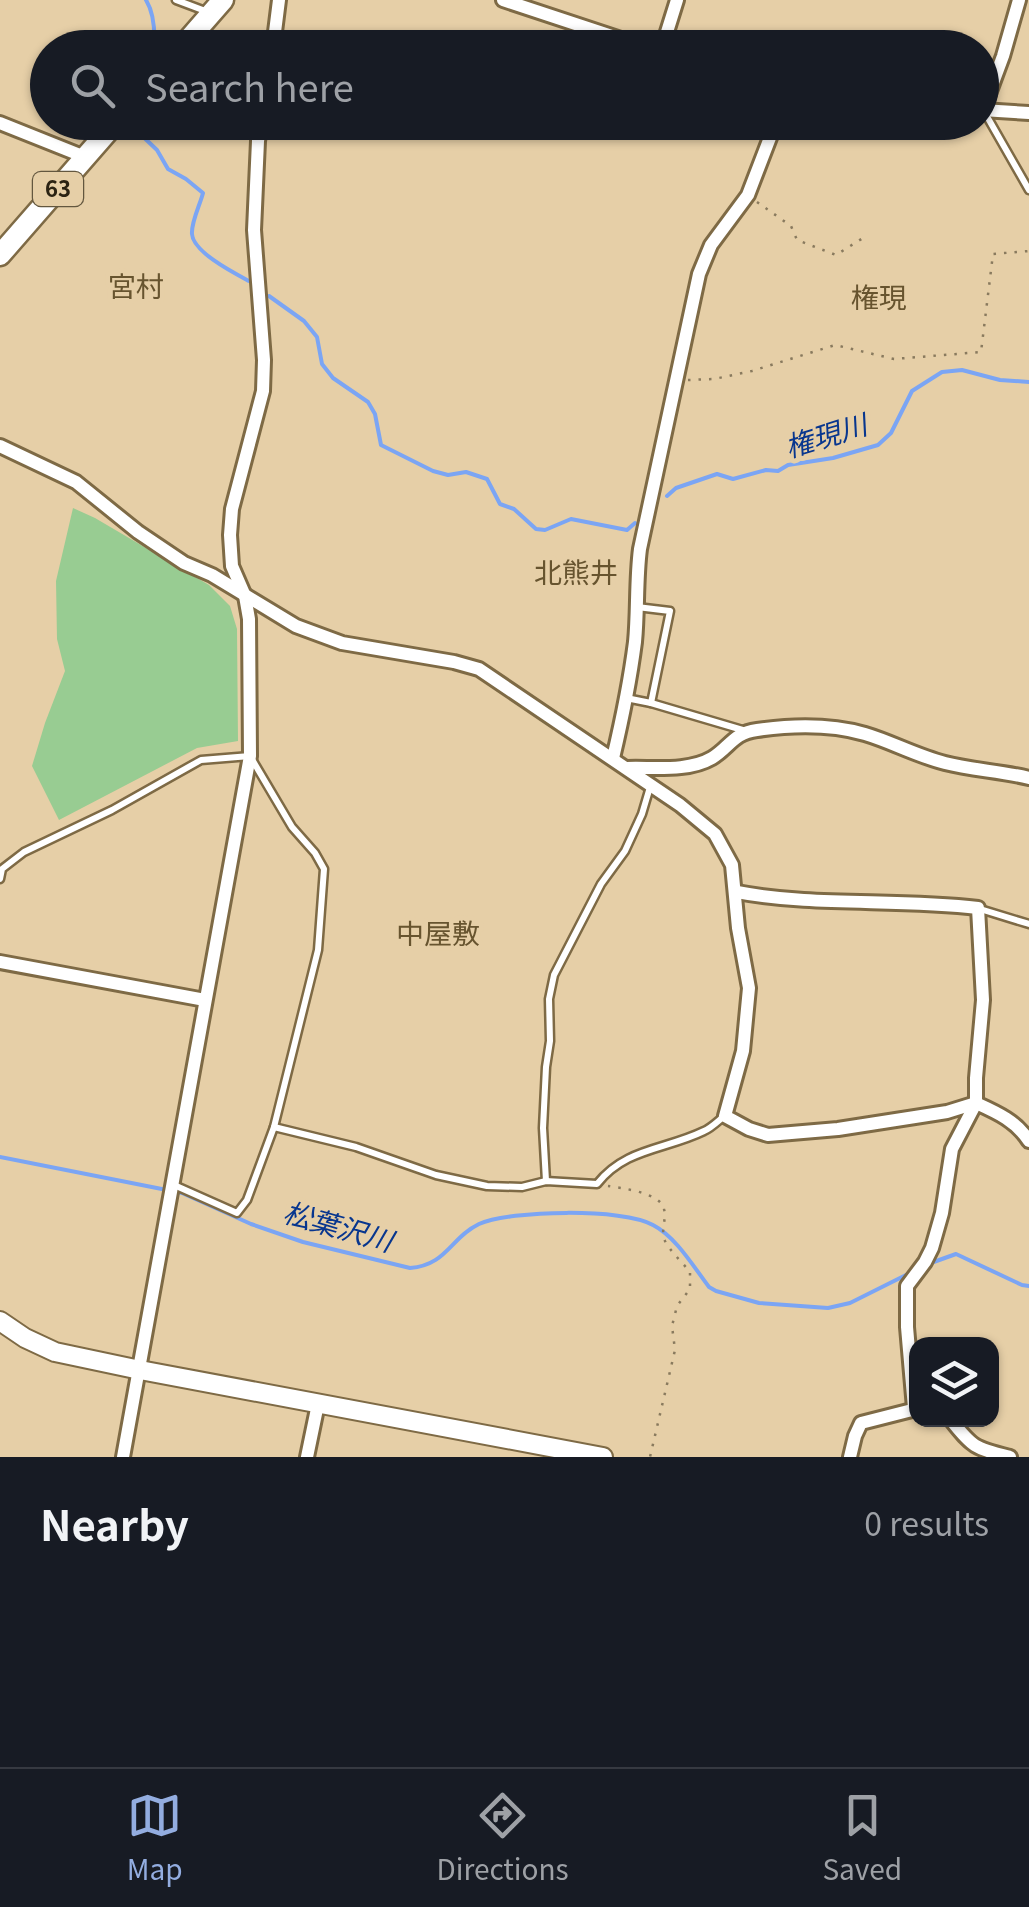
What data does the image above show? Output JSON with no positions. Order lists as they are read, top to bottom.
{
  "streets": {
    "main road": ["63"]
  },
  "districts": [
    "宮村",
    "権現",
    "北熊井",
    "中屋敷"
  ],
  "water": ["権現川", "松葉沢川"],
  "page": {
    "search": "Search here",
    "heading": ["Nearby", "0 results"],
    "nav": ["Map", "Directions", "Saved"]
  }
}
